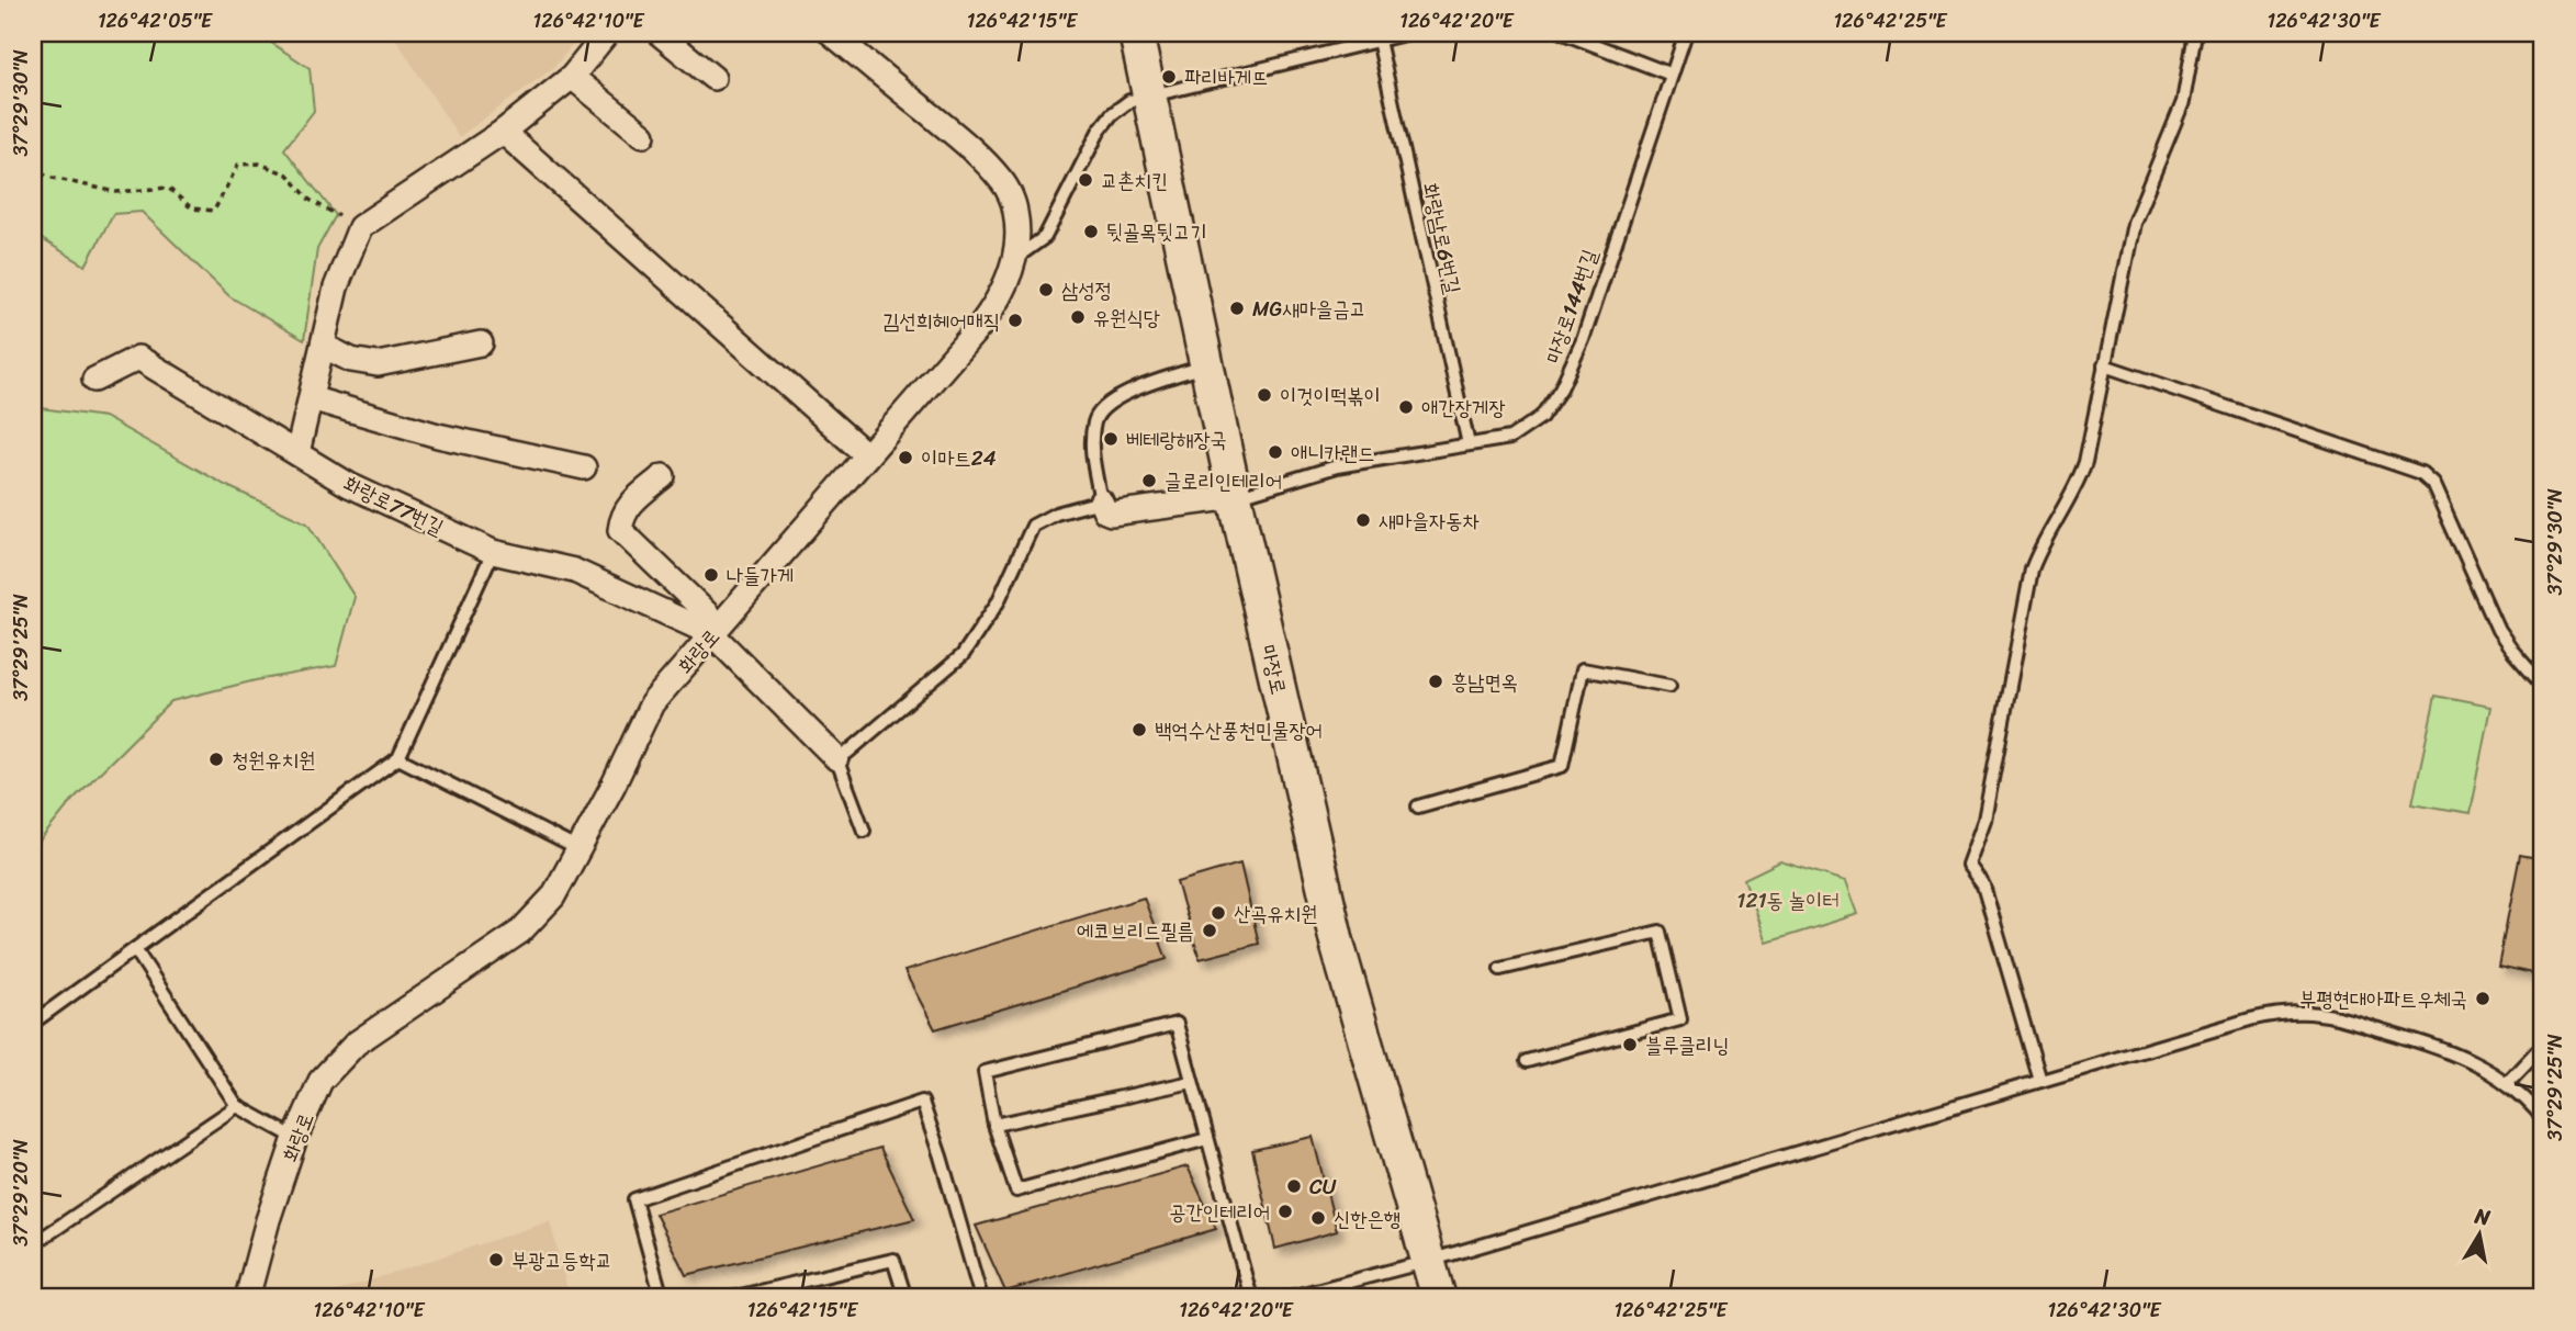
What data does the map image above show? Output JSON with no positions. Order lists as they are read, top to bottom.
{
  "streets": {
    "main road": ["마장로"],
    "street": ["화랑로77번길", "화랑로"],
    "lane": ["화랑남로6번길", "마장로144번길"]
  },
  "crossings": [
    ["화랑남로6번길", "마장로144번길"],
    ["마장로144번길", "마장로"],
    ["화랑로77번길", "화랑로"]
  ],
  "parks": ["121동 놀이터"],
  "places": [
    "파리바게뜨",
    "교촌치킨",
    "뒷골목뒷고기",
    "삼성정",
    "MG새마을금고",
    "유원식당",
    "김선희헤어매직",
    "이것이떡볶이",
    "애간장게장",
    "베테랑해장국",
    "애니카랜드",
    "이마트24",
    "글로리인테리어",
    "새마을자동차",
    "나들가게",
    "흥남면옥",
    "백억수산풍천민물장어",
    "청원유치원",
    "산곡유치원",
    "에코브리드필름",
    "부평현대아파트우체국",
    "블루클리닝",
    "CU",
    "공간인테리어",
    "신한은행",
    "부광고등학교"
  ],
  "north": "top",
  "coordinates": [
    "126°42'05\"E",
    "126°42'10\"E",
    "126°42'15\"E",
    "126°42'20\"E",
    "126°42'25\"E",
    "126°42'30\"E",
    "37°29'30\"N",
    "37°29'25\"N",
    "37°29'20\"N"
  ]
}
